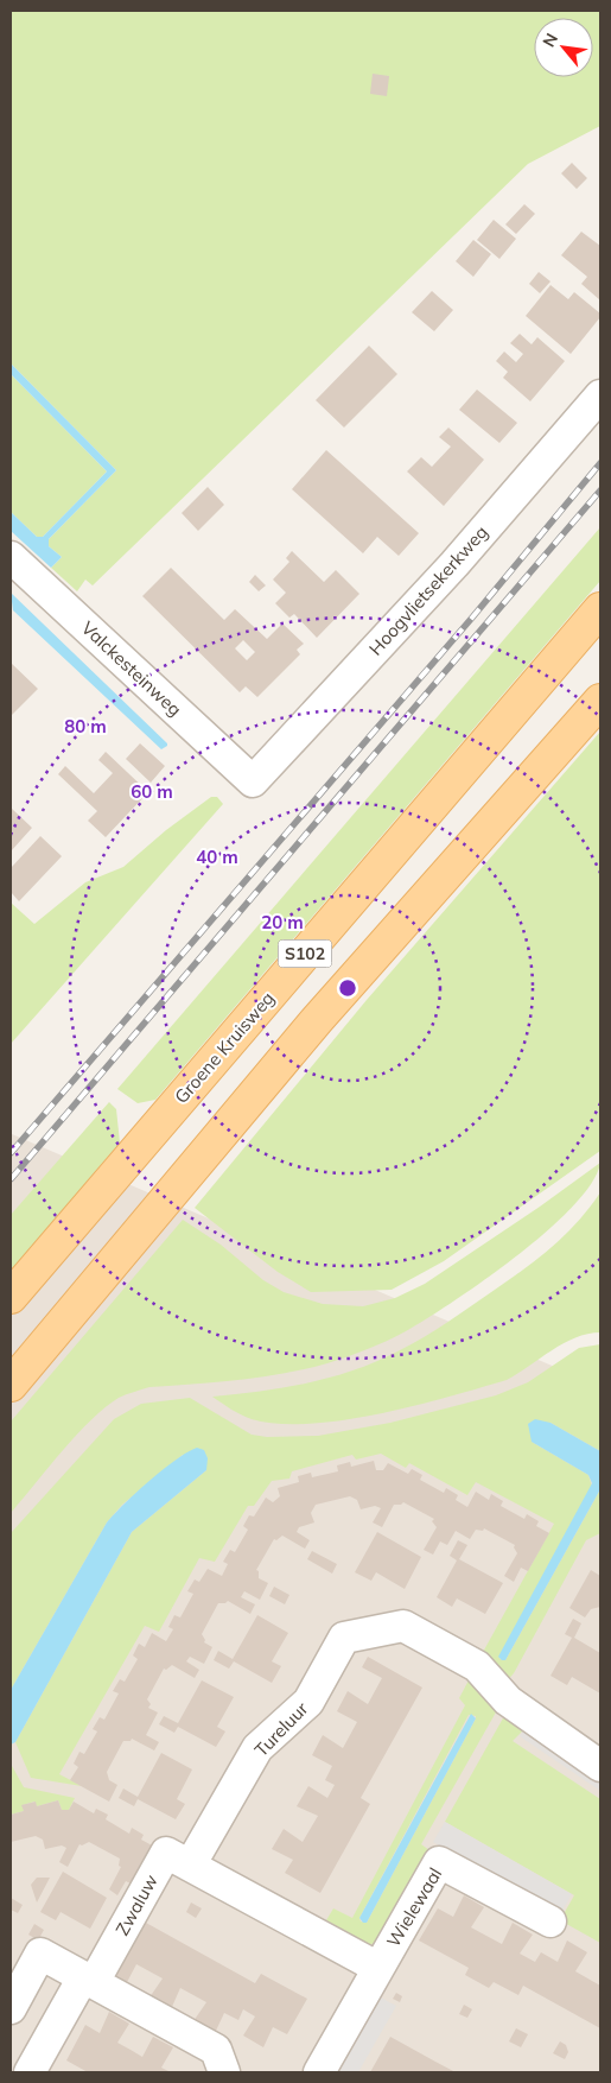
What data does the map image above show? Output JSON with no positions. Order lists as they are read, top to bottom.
{
  "streets": {
    "main road": ["S102", "Groene Kruisweg"],
    "street": [
      "Hoogvlietsekerkweg",
      "Valckesteinweg",
      "Tureluur",
      "Zwaluw",
      "Wielewaal"
    ]
  },
  "crossings": [
    ["Hoogvlietsekerkweg", "Valckesteinweg"],
    ["Tureluur", "Zwaluw"]
  ],
  "north": "top left",
  "rings": [
    "80 m",
    "60 m",
    "40 m",
    "20 m"
  ]
}
